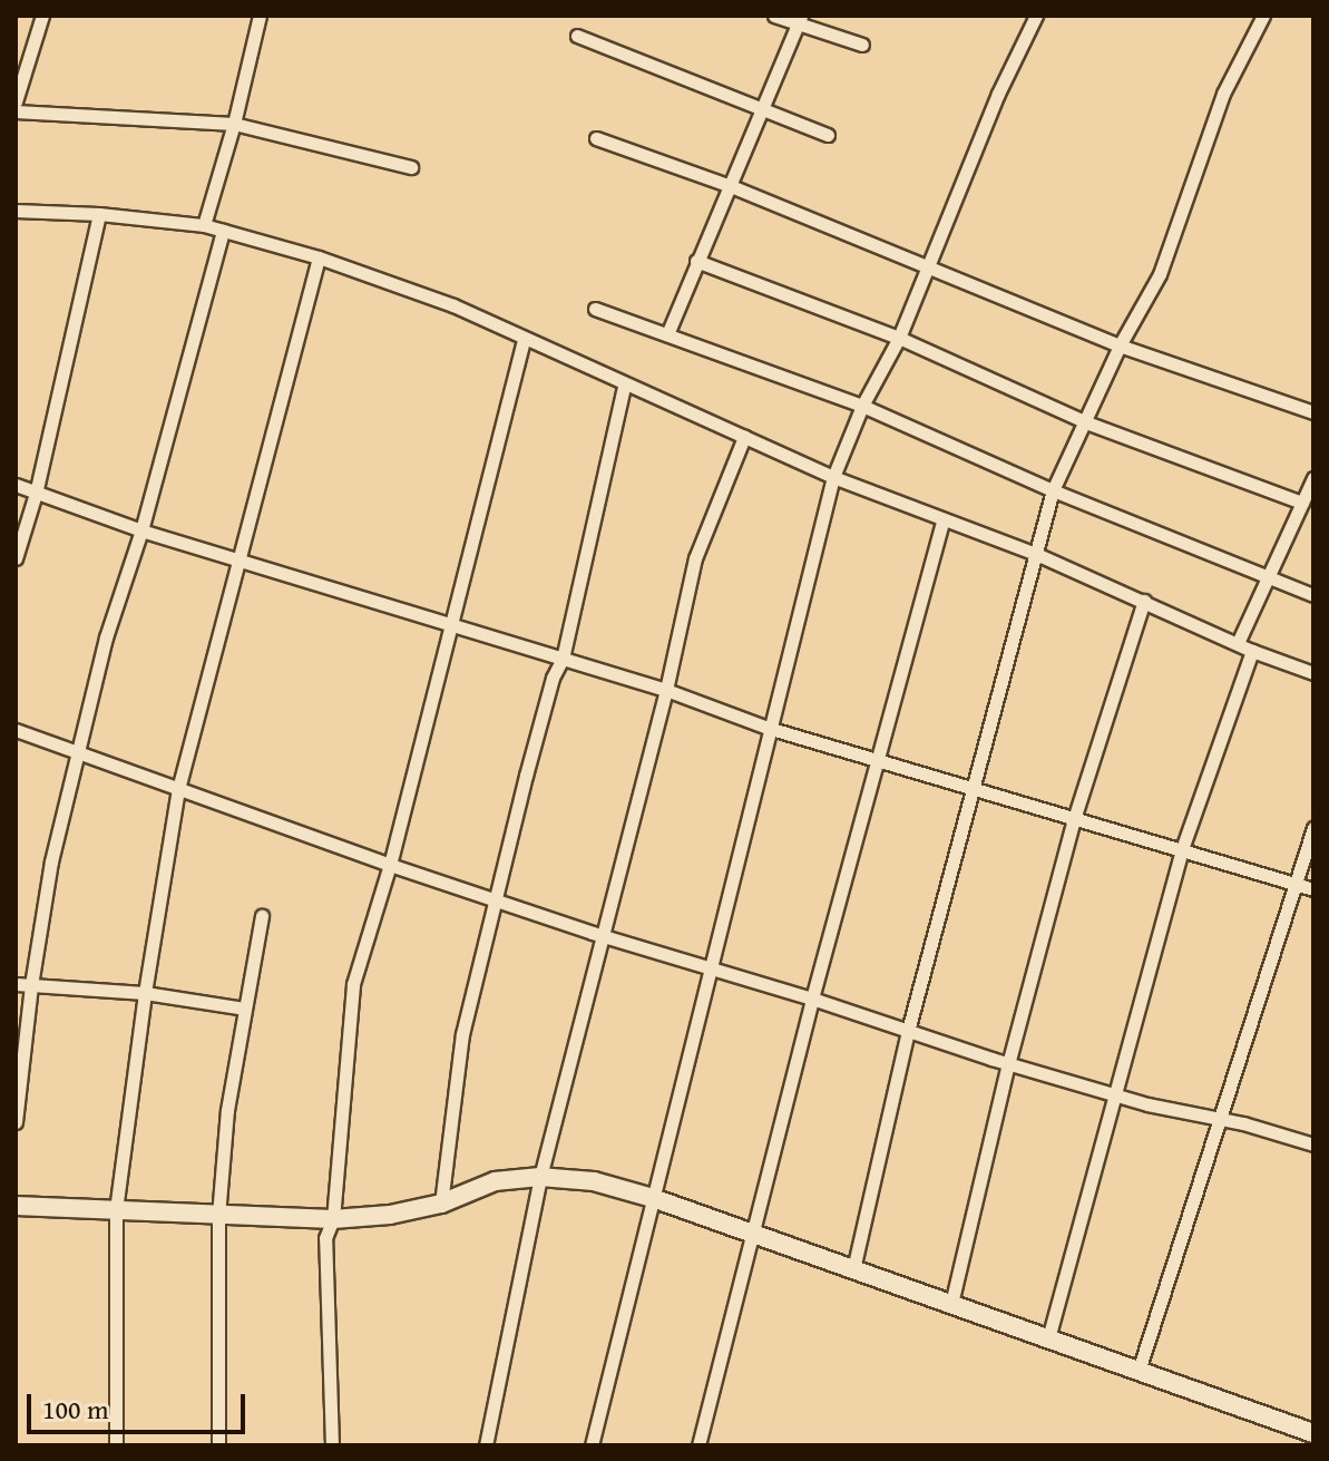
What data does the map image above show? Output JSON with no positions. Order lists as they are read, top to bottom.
{
  "scale_bar": "100 m"
}
